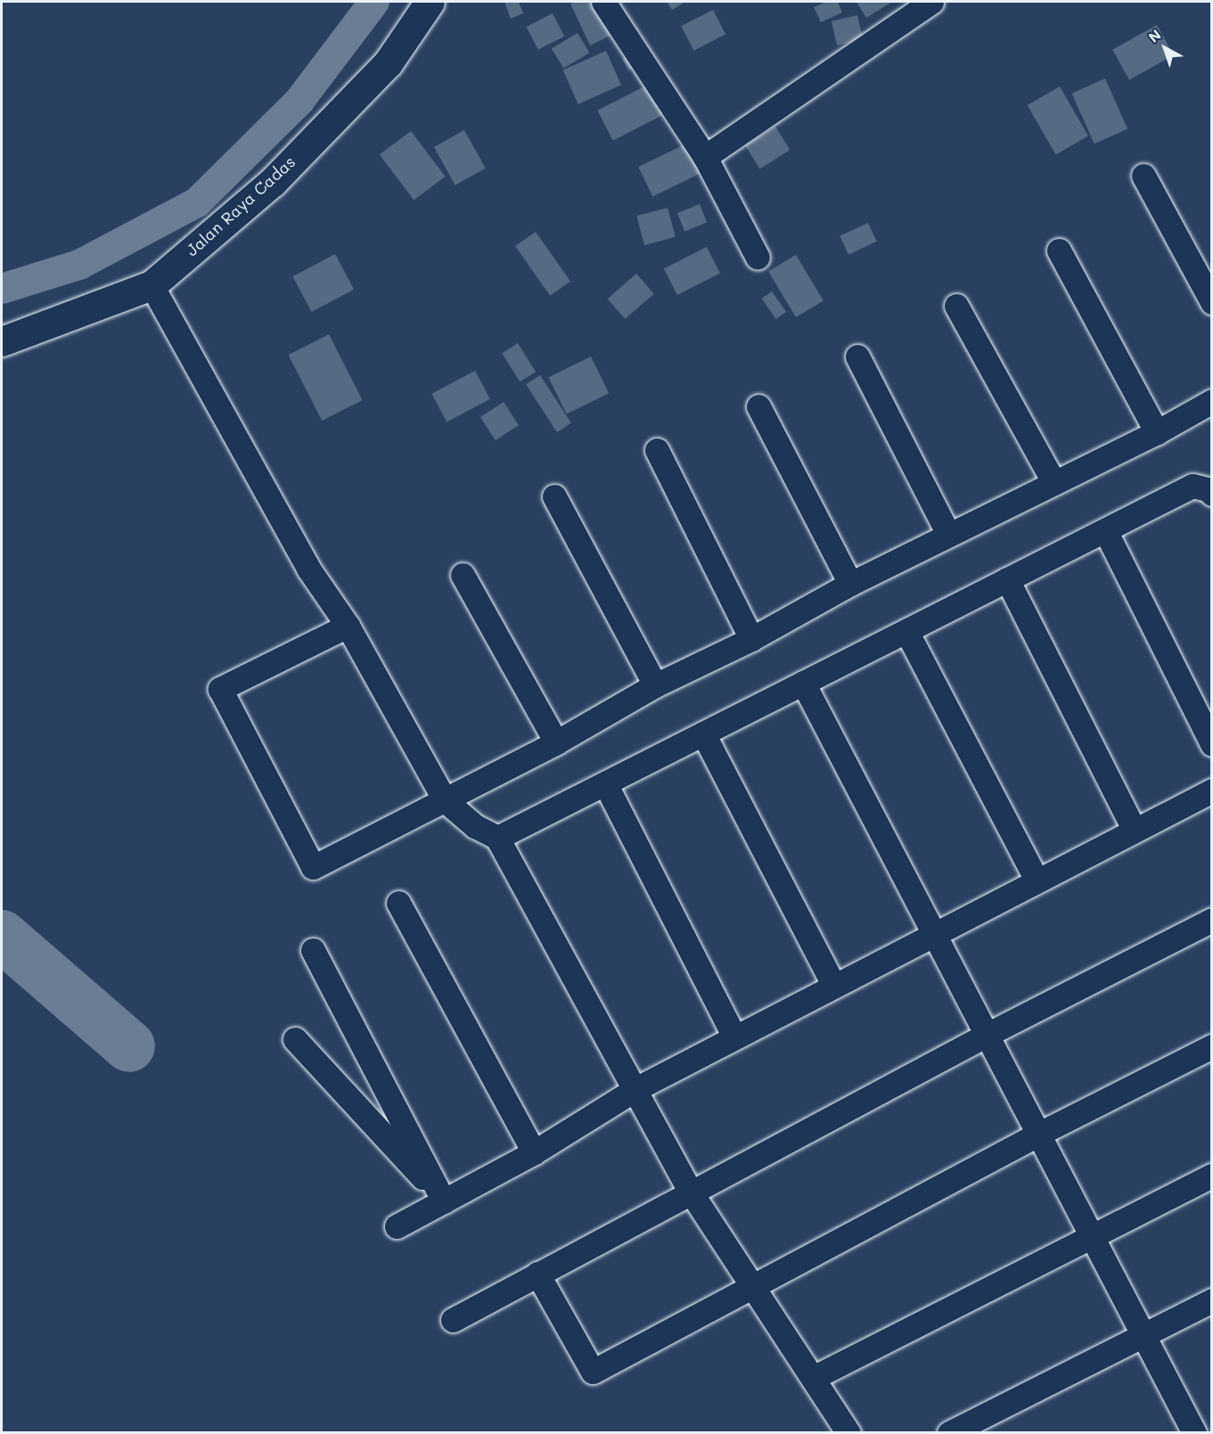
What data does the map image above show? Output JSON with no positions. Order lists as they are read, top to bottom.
{
  "streets": {
    "street": ["Jalan Raya Cadas"]
  },
  "north": "top left"
}
